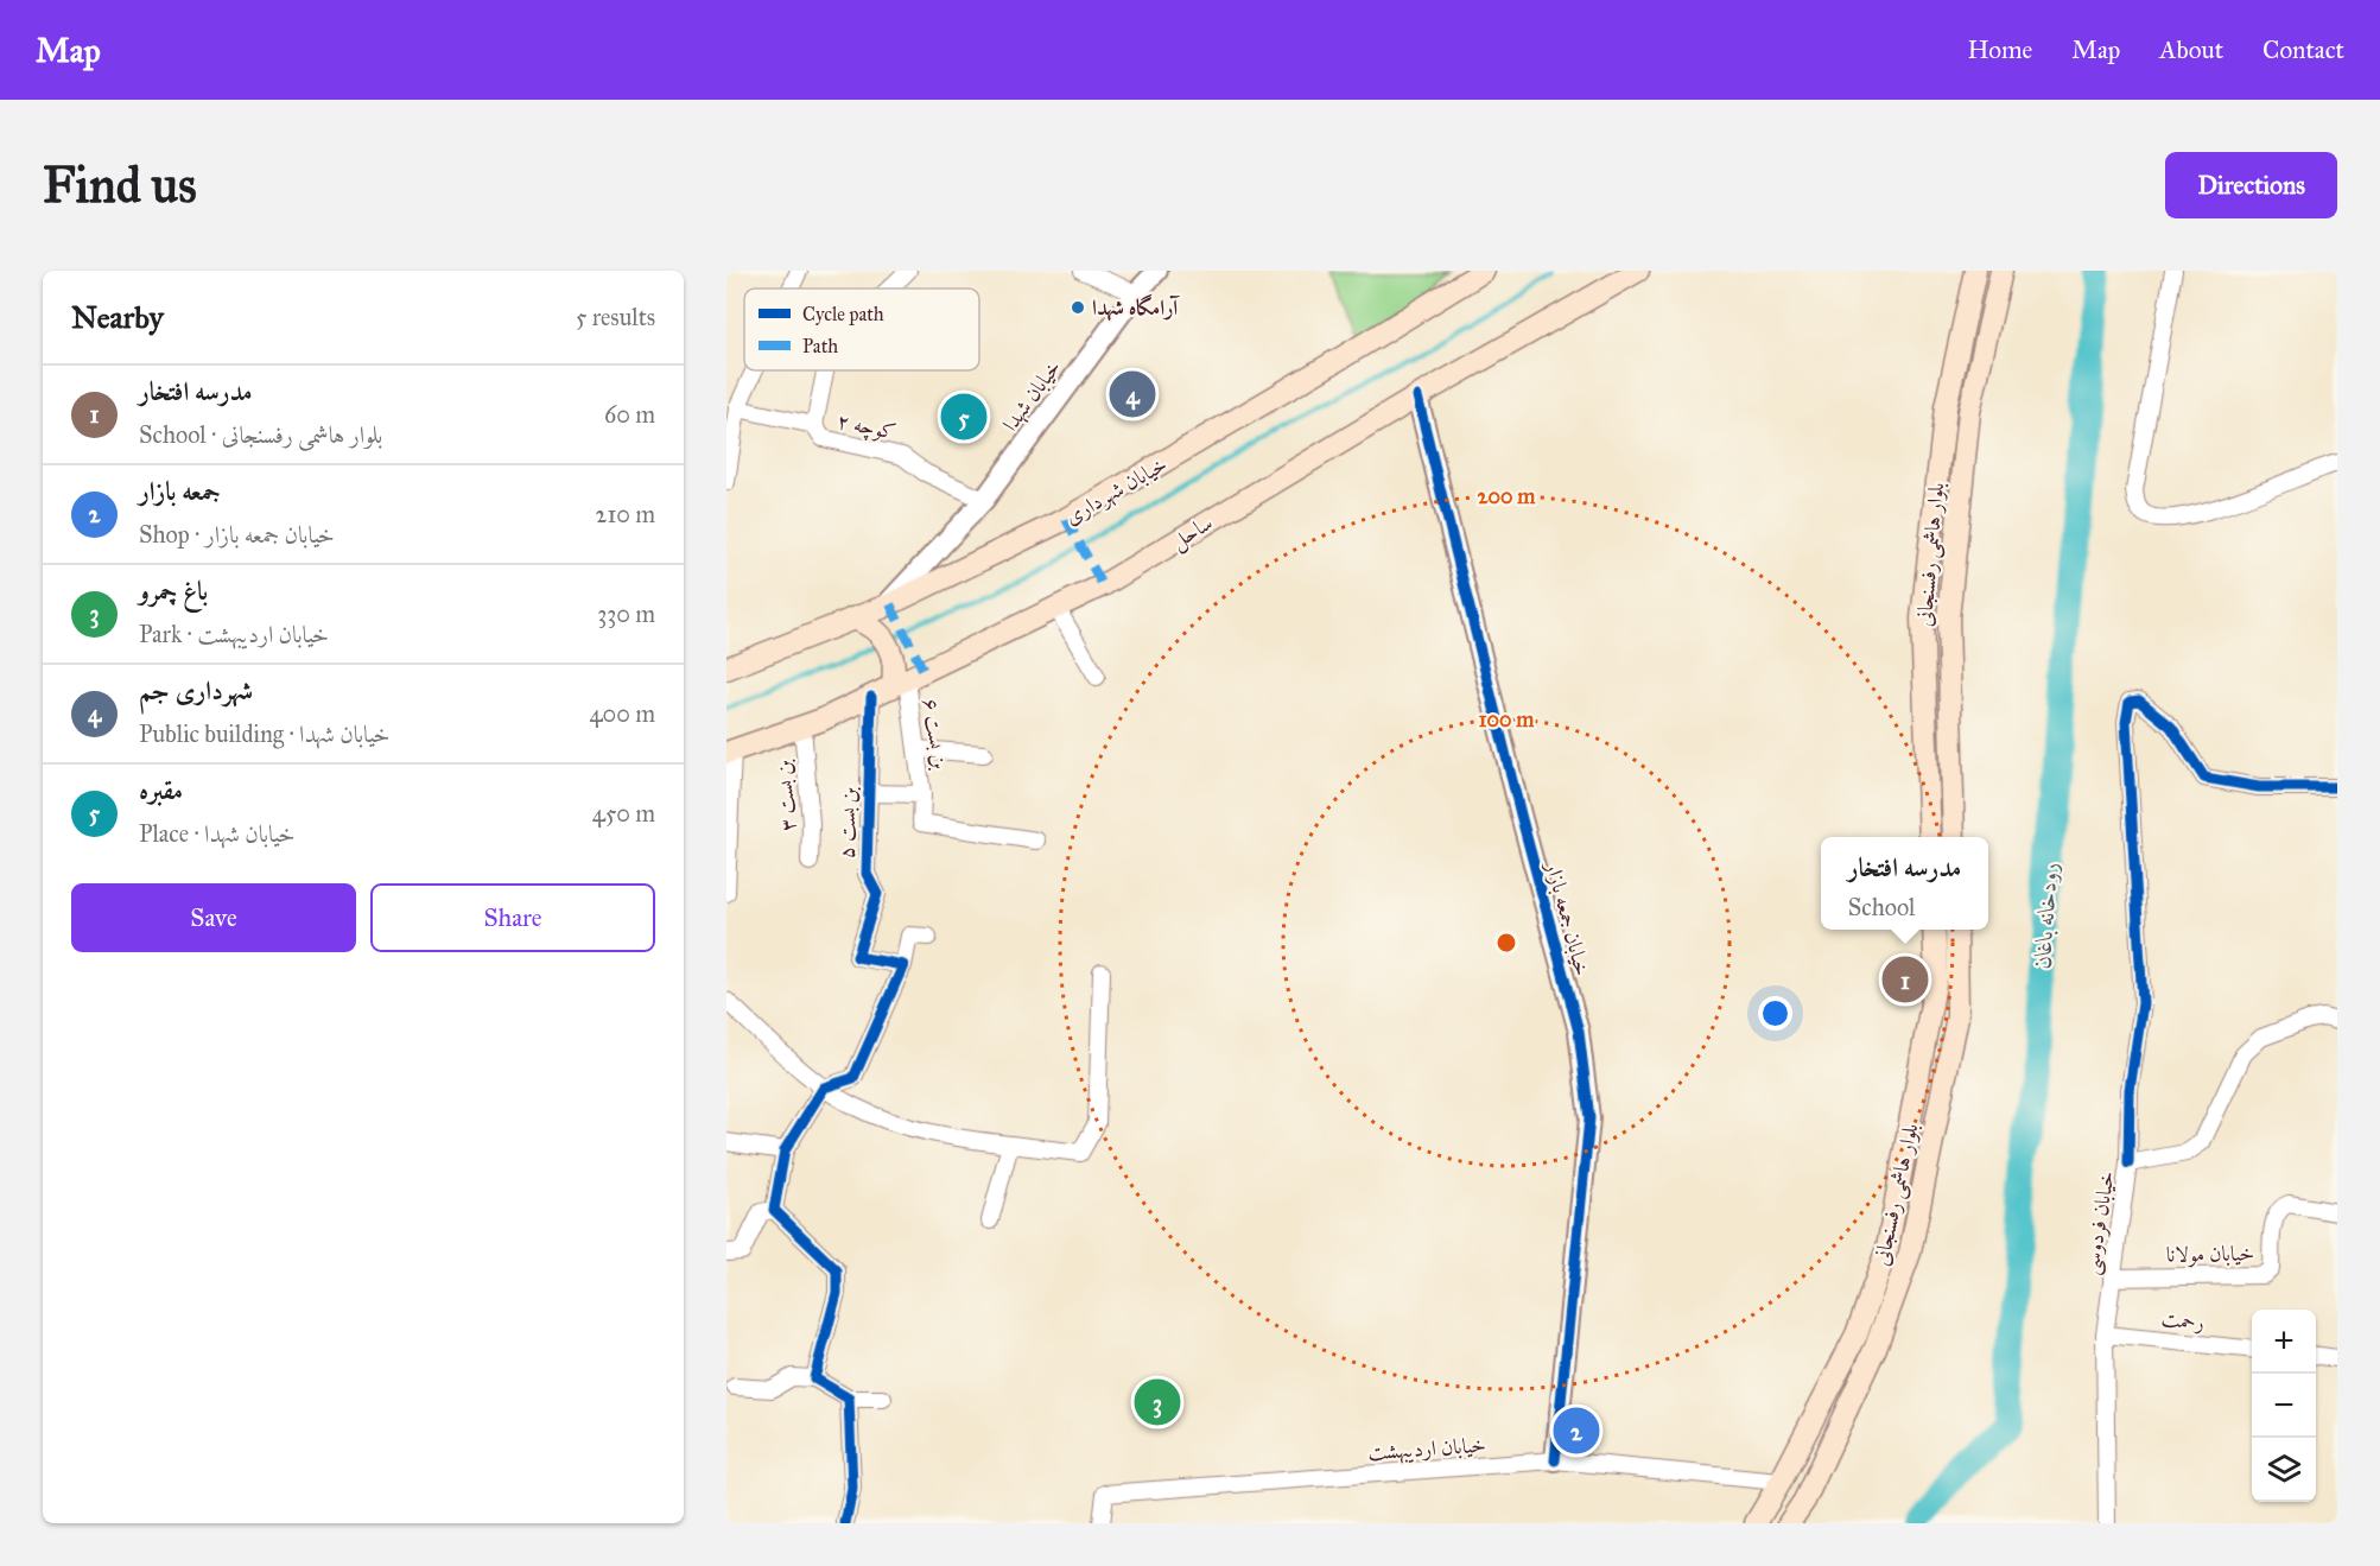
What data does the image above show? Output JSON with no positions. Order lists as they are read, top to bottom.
{
  "streets": {
    "main road": ["خیابان شهرداری", "ساحل", "بلوار هاشمی رفسنجانی"],
    "street": [
      "خیابان شهدا",
      "کوچه ۲",
      "بن بست ۶",
      "بن بست ۳",
      "بن بست ۵",
      "خیابان جمعه بازار",
      "خیابان فردوسی",
      "خیابان مولانا",
      "رحمت",
      "خیابان اردیبهشت"
    ]
  },
  "crossings": [
    ["خیابان شهدا", "کوچه ۲"],
    ["خیابان شهدا", "خیابان شهرداری"],
    ["ساحل", "بن بست ۶"],
    ["ساحل", "بن بست ۳"],
    ["ساحل", "بن بست ۵"],
    ["ساحل", "خیابان جمعه بازار"],
    ["بلوار هاشمی رفسنجانی", "خیابان اردیبهشت"],
    ["بن بست ۶", "بن بست ۵"],
    ["خیابان جمعه بازار", "خیابان اردیبهشت"],
    ["خیابان فردوسی", "خیابان مولانا"],
    ["خیابان فردوسی", "رحمت"]
  ],
  "water": ["رودخانه باغان"],
  "places": ["آرامگاه شهدا"],
  "legend": ["Cycle path", "Path"],
  "page": {
    "header": "Map",
    "nav": [
      "Home",
      "Map",
      "About",
      "Contact"
    ],
    "buttons": [
      "Directions",
      ["Save", "Share"]
    ],
    "title": "Find us",
    "heading": ["Nearby", "5 results"],
    "list": [
      {
        "mark": "1",
        "name": "مدرسه افتخار",
        "note": "School · بلوار هاشمی رفسنجانی",
        "value": "60 m"
      },
      {
        "mark": "2",
        "name": "جمعه بازار",
        "note": "Shop · خیابان جمعه بازار",
        "value": "210 m"
      },
      {
        "mark": "3",
        "name": "باغ چمرو",
        "note": "Park · خیابان اردیبهشت",
        "value": "330 m"
      },
      {
        "mark": "4",
        "name": "شهرداری جم",
        "note": "Public building · خیابان شهدا",
        "value": "400 m"
      },
      {
        "mark": "5",
        "name": "مقبره",
        "note": "Place · خیابان شهدا",
        "value": "450 m"
      }
    ],
    "pins": [
      "4",
      "5",
      "1",
      "3",
      "2"
    ],
    "popup": ["مدرسه افتخار", "School"],
    "map_buttons": ["+", "−"]
  },
  "rings": ["200 m", "100 m"]
}
